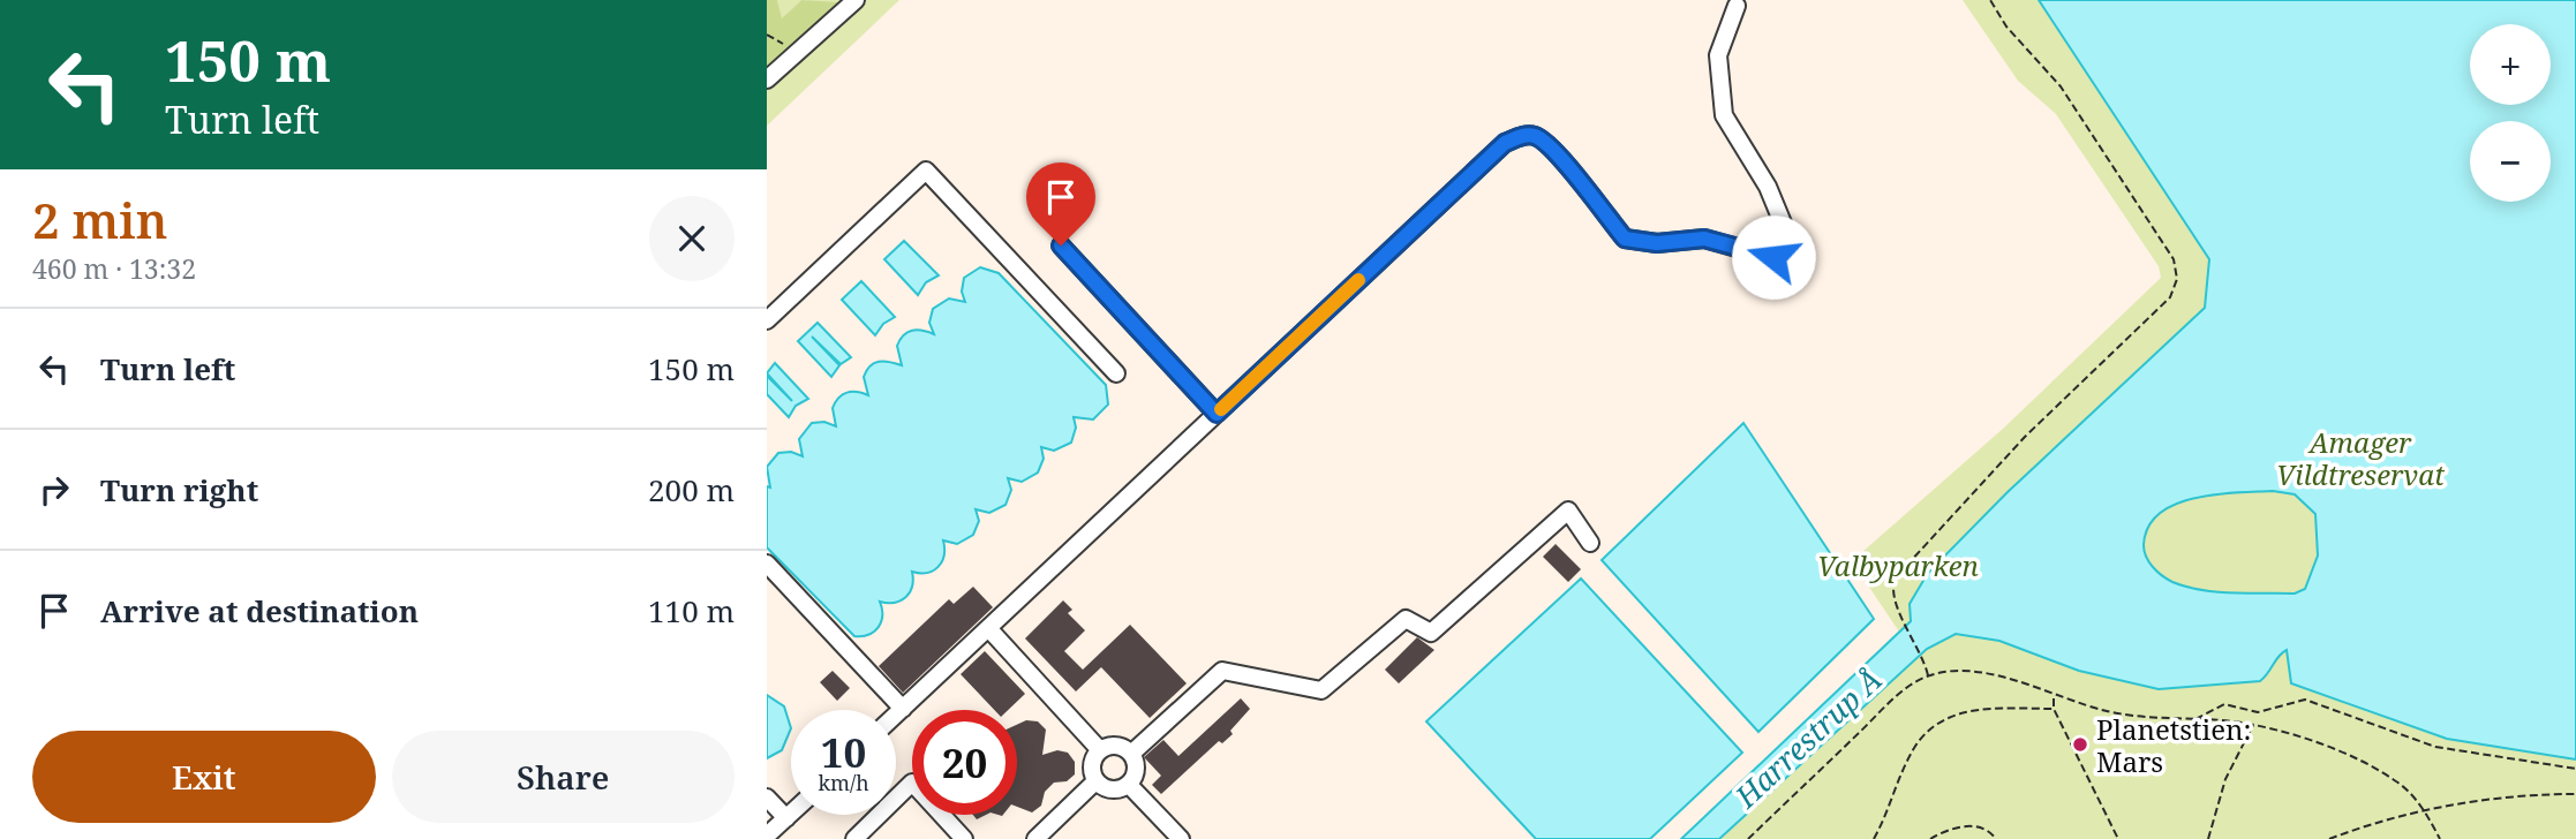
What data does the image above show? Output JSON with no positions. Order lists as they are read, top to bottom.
{
  "water": ["Harrestrup Å"],
  "parks": ["Amager Vildtreservat", "Valbyparken"],
  "places": ["Planetstien: Mars"],
  "page": {
    "turn": ["150 m", "Turn left"],
    "map_buttons": ["+", "−"],
    "heading": ["2 min", "460 m · 13:32"],
    "list": [
      {
        "name": "Turn left",
        "value": "150 m"
      },
      {
        "name": "Turn right",
        "value": "200 m"
      },
      {
        "name": "Arrive at destination",
        "value": "110 m"
      }
    ],
    "speed": "10 km/h",
    "limit": "20",
    "buttons": ["Exit", "Share"]
  }
}
